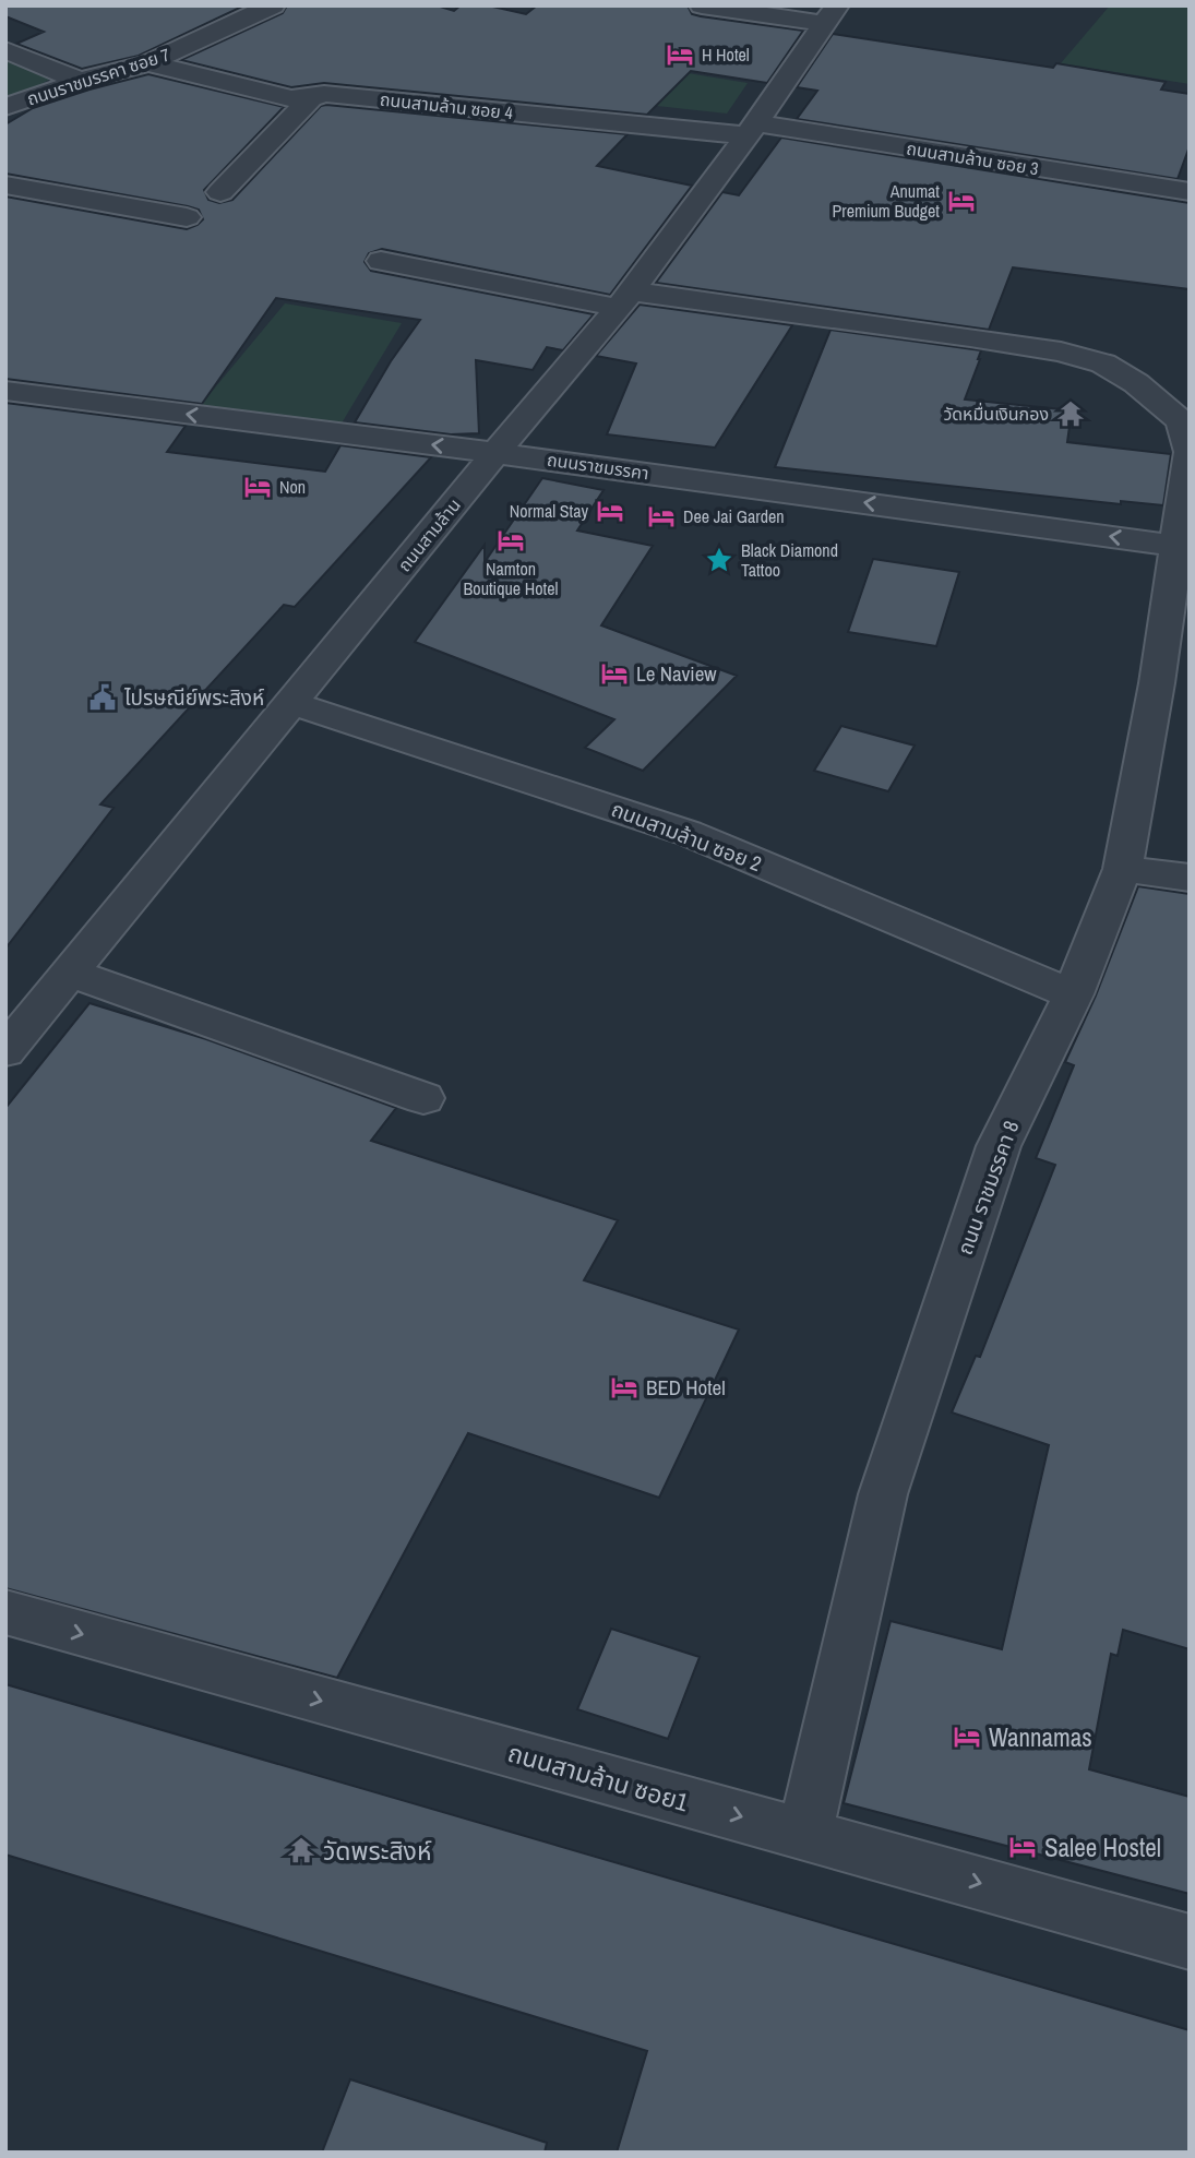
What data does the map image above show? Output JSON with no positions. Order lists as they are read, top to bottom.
{
  "streets": {
    "street": [
      "ถนนราชมรรคา ซอย 7",
      "ถนนสามล้าน ซอย 4",
      "ถนนสามล้าน ซอย 3",
      "ถนนราชมรรคา",
      "ถนนสามล้าน",
      "ถนนสามล้าน ซอย 2",
      "ถนน ราชมรรคา 8",
      "ถนนสามล้าน ซอย1"
    ]
  },
  "crossings": [
    ["ถนนราชมรรคา ซอย 7", "ถนนสามล้าน ซอย 4"],
    ["ถนนสามล้าน ซอย 4", "ถนนสามล้าน ซอย 3"],
    ["ถนนสามล้าน ซอย 4", "ถนนสามล้าน"],
    ["ถนนสามล้าน ซอย 3", "ถนนสามล้าน"],
    ["ถนนราชมรรคา", "ถนนสามล้าน"],
    ["ถนนราชมรรคา", "ถนน ราชมรรคา 8"],
    ["ถนนสามล้าน", "ถนนสามล้าน ซอย 2"],
    ["ถนนสามล้าน ซอย 2", "ถนน ราชมรรคา 8"],
    ["ถนน ราชมรรคา 8", "ถนนสามล้าน ซอย1"]
  ],
  "one_way": ["ถนนสามล้าน ซอย1"],
  "places": {
    "hotel": [
      "H Hotel",
      "Anumat Premium Budget",
      "Non",
      "Normal Stay",
      "Dee Jai Garden",
      "Namton Boutique Hotel",
      "Le Naview",
      "BED Hotel",
      "Wannamas",
      "Salee Hostel"
    ],
    "temple": ["วัดหมื่นเงินกอง", "วัดพระสิงห์"],
    "place": ["Black Diamond Tattoo"],
    "public building": ["ไปรษณีย์พระสิงห์"]
  }
}
